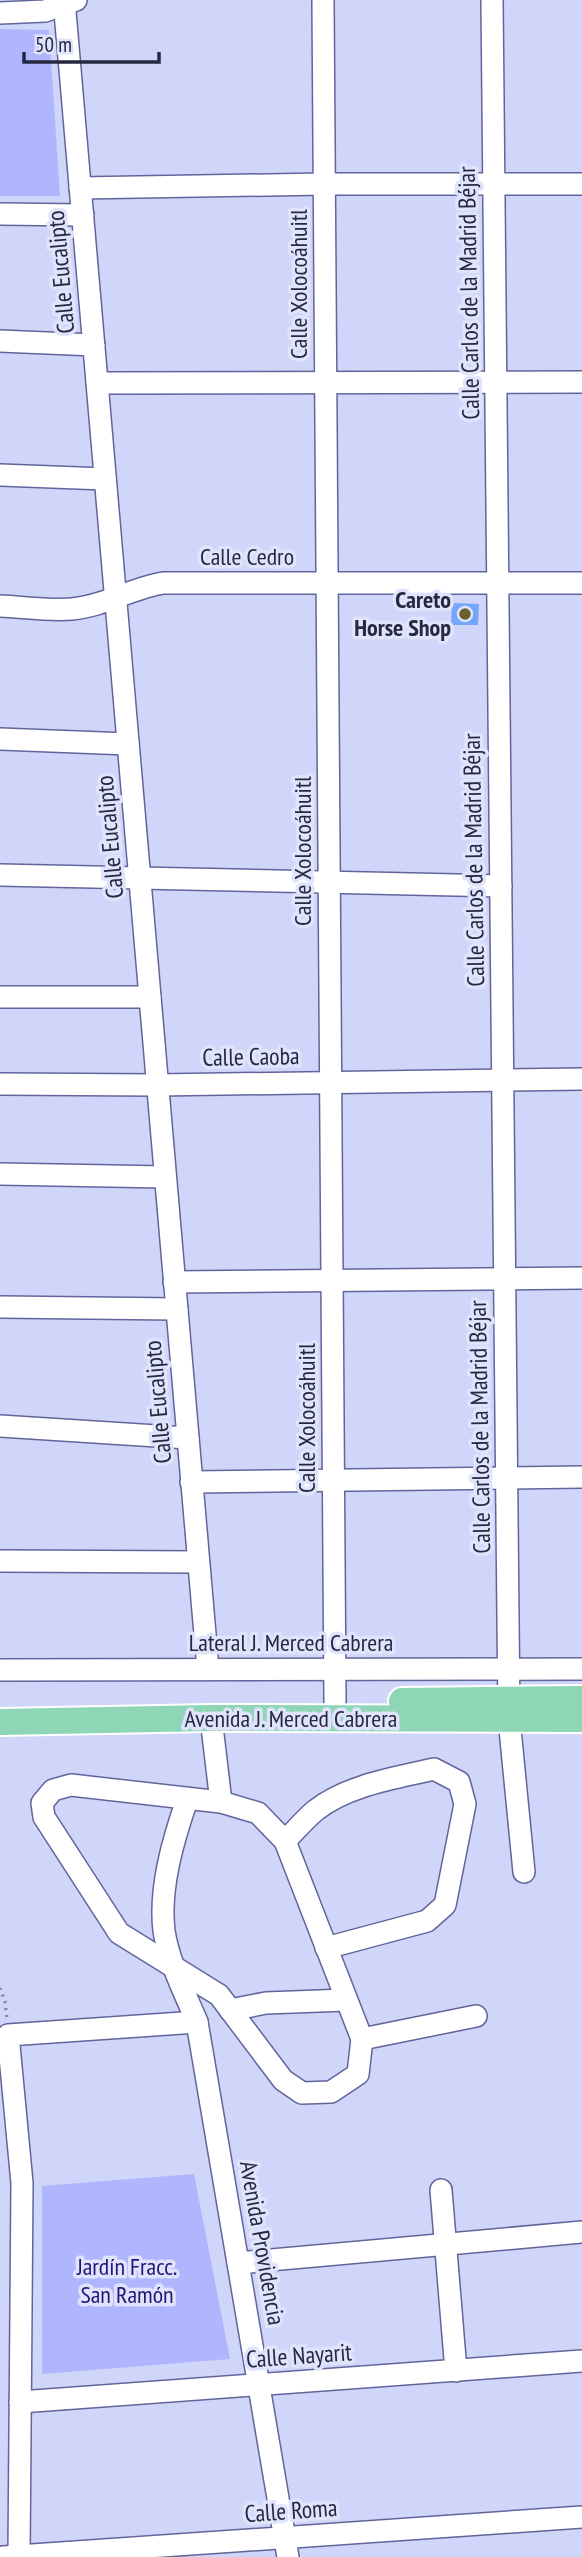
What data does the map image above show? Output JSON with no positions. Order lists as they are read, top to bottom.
{
  "streets": {
    "main road": ["Avenida J. Merced Cabrera"],
    "street": [
      "Calle Eucalipto",
      "Calle Xolocoáhuitl",
      "Calle Carlos de la Madrid Béjar",
      "Calle Cedro",
      "Calle Caoba",
      "Lateral J. Merced Cabrera",
      "Avenida Providencia",
      "Calle Nayarit",
      "Calle Roma"
    ]
  },
  "crossings": [
    ["Calle Eucalipto", "Calle Cedro"],
    ["Calle Eucalipto", "Calle Caoba"],
    ["Calle Eucalipto", "Lateral J. Merced Cabrera"],
    ["Calle Xolocoáhuitl", "Calle Cedro"],
    ["Calle Xolocoáhuitl", "Calle Caoba"],
    ["Calle Xolocoáhuitl", "Lateral J. Merced Cabrera"],
    ["Calle Xolocoáhuitl", "Avenida J. Merced Cabrera"],
    ["Calle Carlos de la Madrid Béjar", "Calle Cedro"],
    ["Calle Carlos de la Madrid Béjar", "Calle Caoba"],
    ["Calle Carlos de la Madrid Béjar", "Lateral J. Merced Cabrera"],
    ["Calle Carlos de la Madrid Béjar", "Avenida J. Merced Cabrera"],
    ["Avenida Providencia", "Calle Nayarit"],
    ["Avenida Providencia", "Calle Roma"]
  ],
  "parks": ["Jardín Fracc. San Ramón"],
  "places": ["Careto Horse Shop"],
  "scale_bar": "50 m"
}
